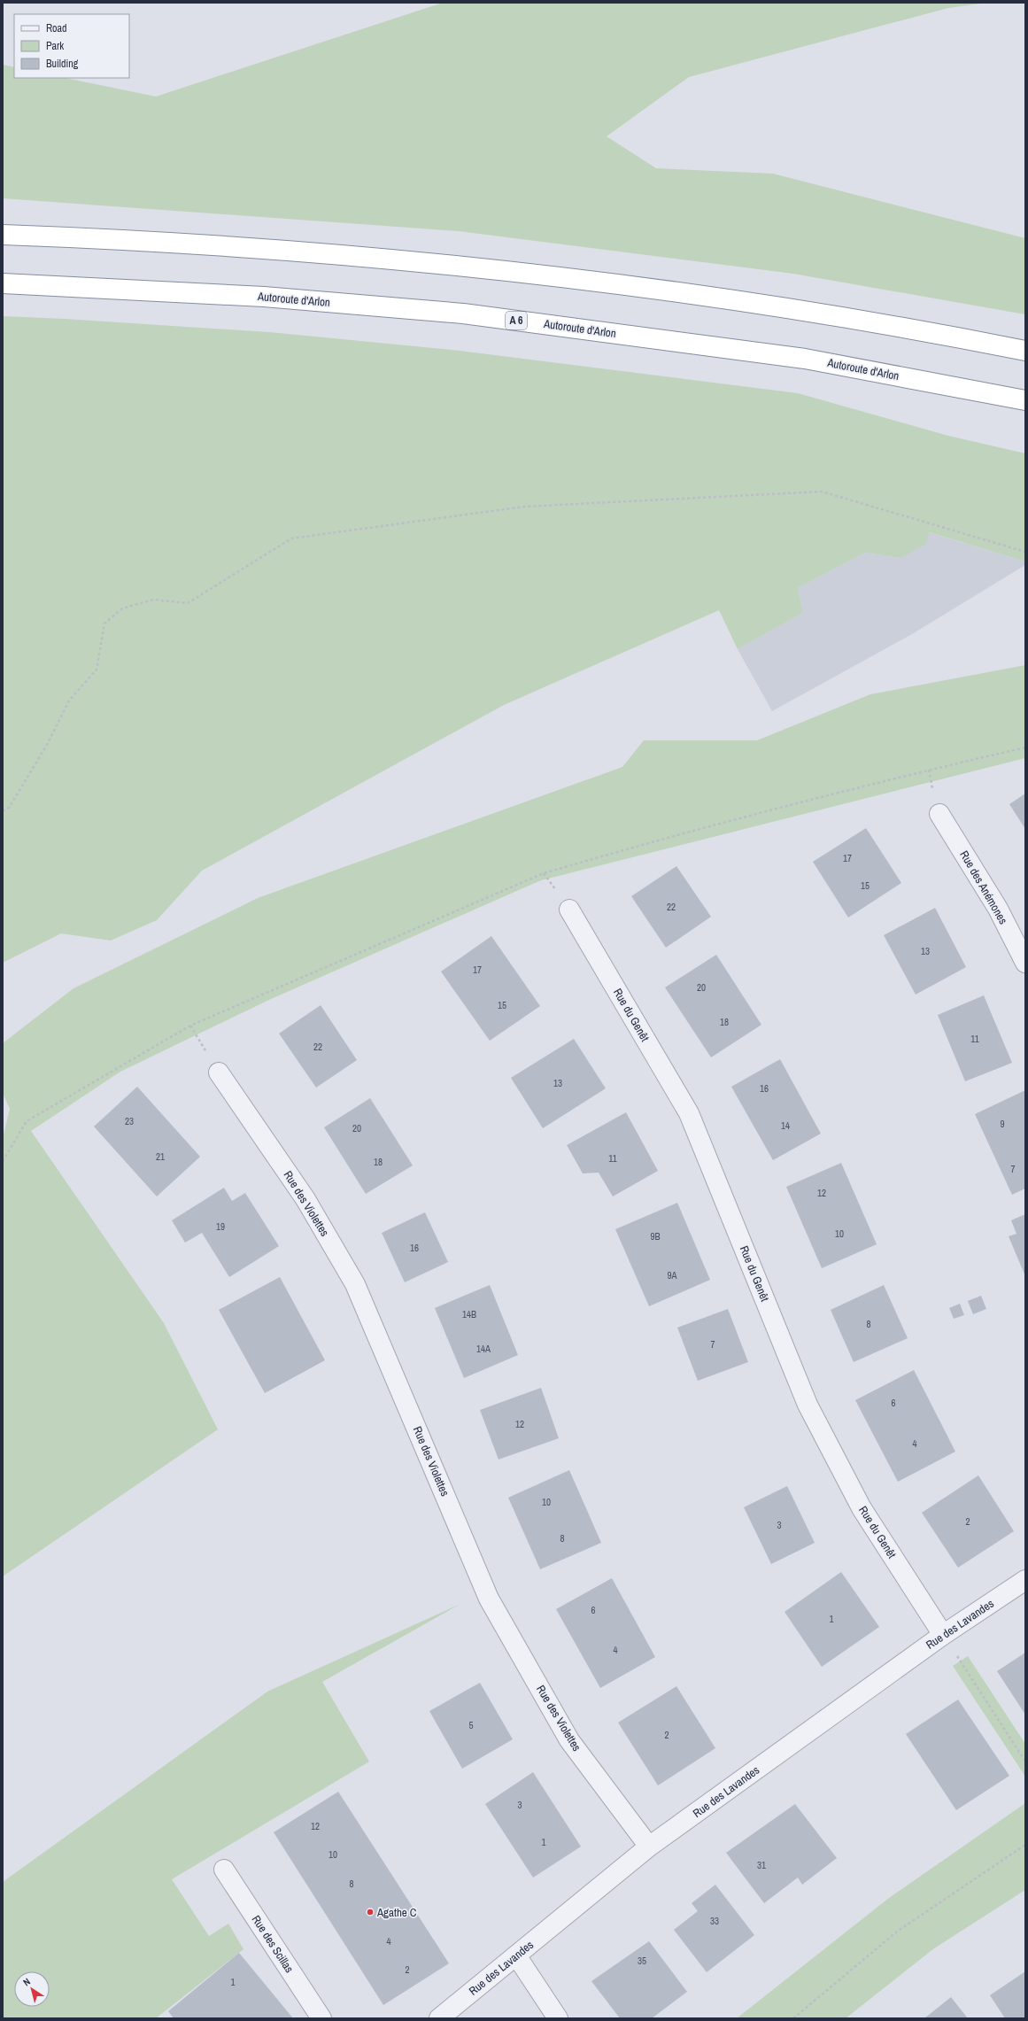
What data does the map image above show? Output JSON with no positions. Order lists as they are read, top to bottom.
{
  "streets": {
    "highway": ["Autoroute d'Arlon", "A 6"],
    "street": [
      "Rue des Anémones",
      "Rue du Genêt",
      "Rue des Violettes",
      "Rue des Lavandes",
      "Rue des Scillas"
    ]
  },
  "crossings": [
    ["Rue du Genêt", "Rue des Lavandes"],
    ["Rue des Violettes", "Rue des Lavandes"]
  ],
  "places": ["Agathe C"],
  "house_numbers": [
    "17",
    "15",
    "22",
    "13",
    "17",
    "20",
    "15",
    "18",
    "11",
    "22",
    "13",
    "16",
    "23",
    "9",
    "14",
    "20",
    "21",
    "11",
    "18",
    "7",
    "12",
    "19",
    "10",
    "9B",
    "16",
    "9A",
    "14B",
    "8",
    "7",
    "14A",
    "6",
    "12",
    "4",
    "10",
    "2",
    "3",
    "8",
    "6",
    "1",
    "4",
    "5",
    "2",
    "3",
    "12",
    "1",
    "10",
    "31",
    "8",
    "33",
    "4",
    "35",
    "2",
    "1"
  ],
  "legend": ["Road", "Park", "Building"],
  "north": "top left"
}
